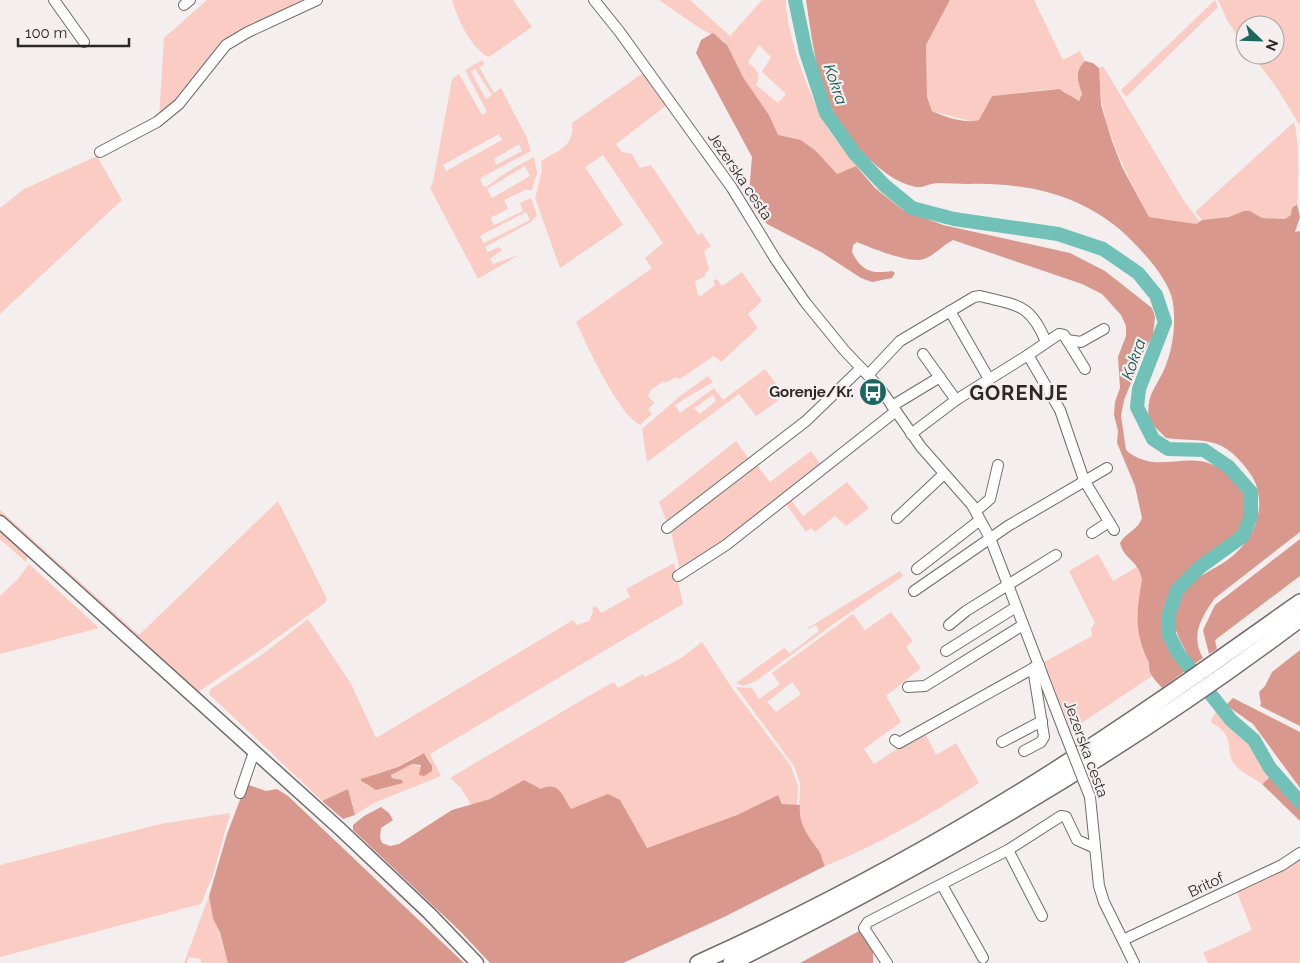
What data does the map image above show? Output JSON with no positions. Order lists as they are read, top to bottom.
{
  "streets": {
    "street": ["Jezerska cesta", "Britof"]
  },
  "crossings": [
    ["Jezerska cesta", "Britof"]
  ],
  "districts": ["GORENJE"],
  "water": ["Kokra"],
  "places": {
    "bus stop": ["Gorenje/Kr."]
  },
  "scale_bar": "100 m",
  "north": "bottom right"
}
